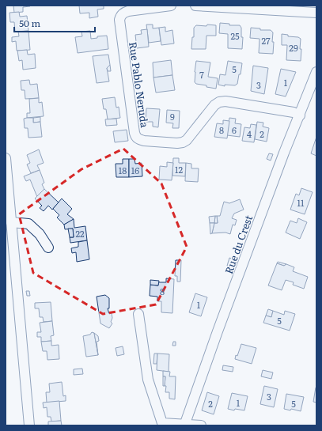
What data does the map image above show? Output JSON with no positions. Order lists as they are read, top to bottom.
{
  "streets": {
    "street": ["Rue Pablo Neruda", "Rue du Crest"]
  },
  "crossings": [
    ["Rue Pablo Neruda", "Rue du Crest"]
  ],
  "house_numbers": [
    "25",
    "27",
    "29",
    "5",
    "7",
    "1",
    "3",
    "9",
    "8",
    "6",
    "4",
    "2",
    "12",
    "18",
    "16",
    "11",
    "22",
    "8",
    "1",
    "5",
    "3",
    "1",
    "2",
    "5"
  ],
  "scale_bar": "50 m"
}
